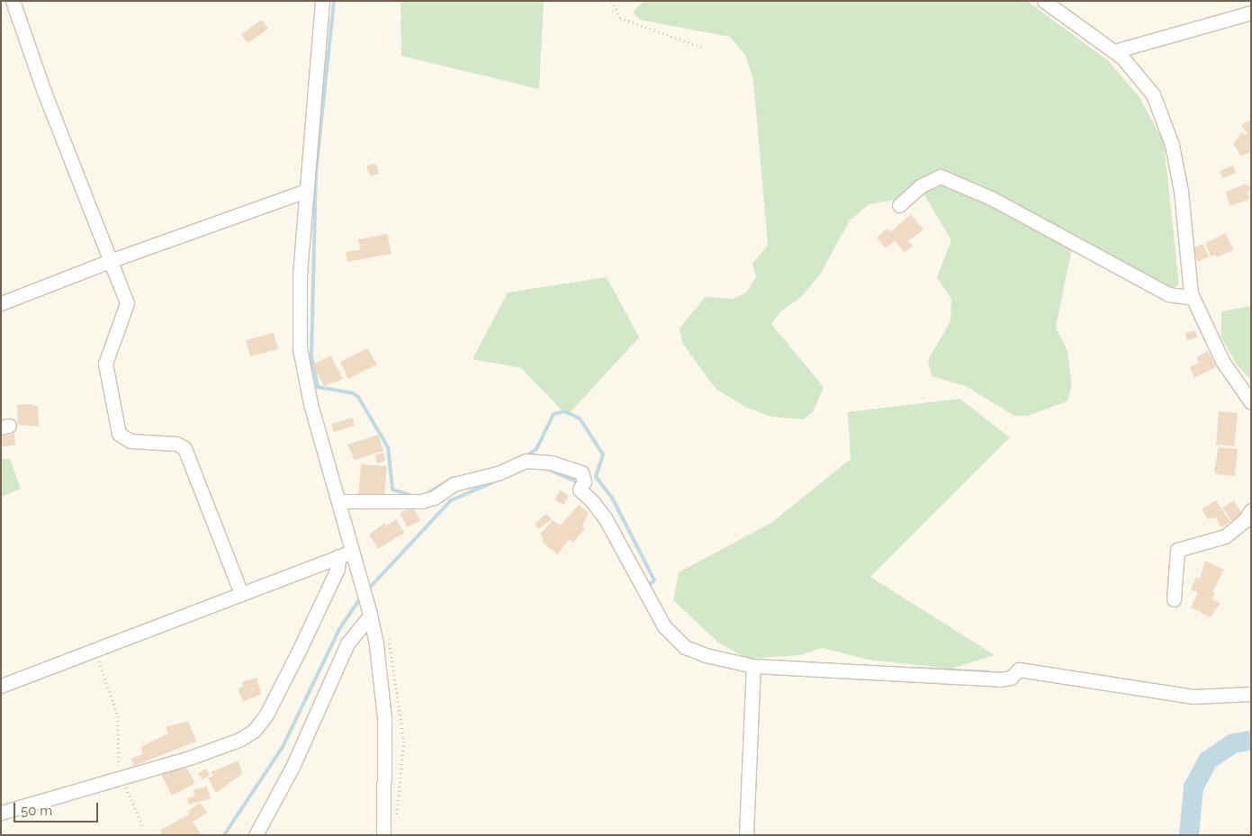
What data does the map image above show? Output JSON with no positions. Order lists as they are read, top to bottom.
{
  "scale_bar": "50 m"
}
